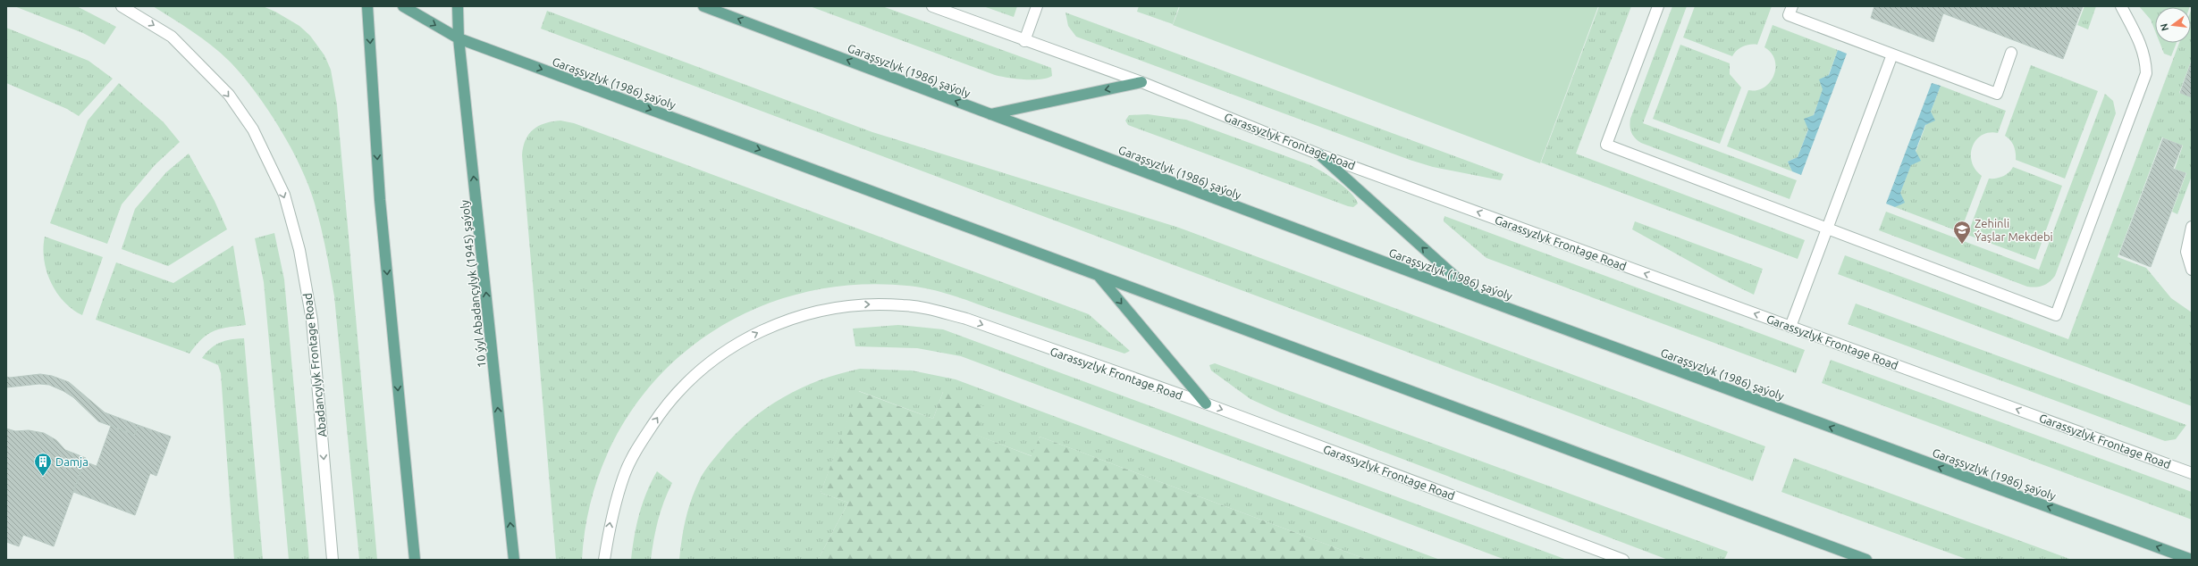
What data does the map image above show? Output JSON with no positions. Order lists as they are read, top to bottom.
{
  "streets": {
    "main road": ["Garaşsyzlyk (1986) şaýoly", "10 ýyl Abadançylyk (1945) şaýoly"],
    "street": ["Garassyzlyk Frontage Road", "Abadancylyk Frontage Road"]
  },
  "crossings": [
    ["Garaşsyzlyk (1986) şaýoly", "10 ýyl Abadançylyk (1945) şaýoly"]
  ],
  "one_way": ["Abadancylyk Frontage Road"],
  "places": {
    "school or university": ["Zehinli Ýaşlar Mekdebi"],
    "building": ["Damja"]
  },
  "north": "left"
}
